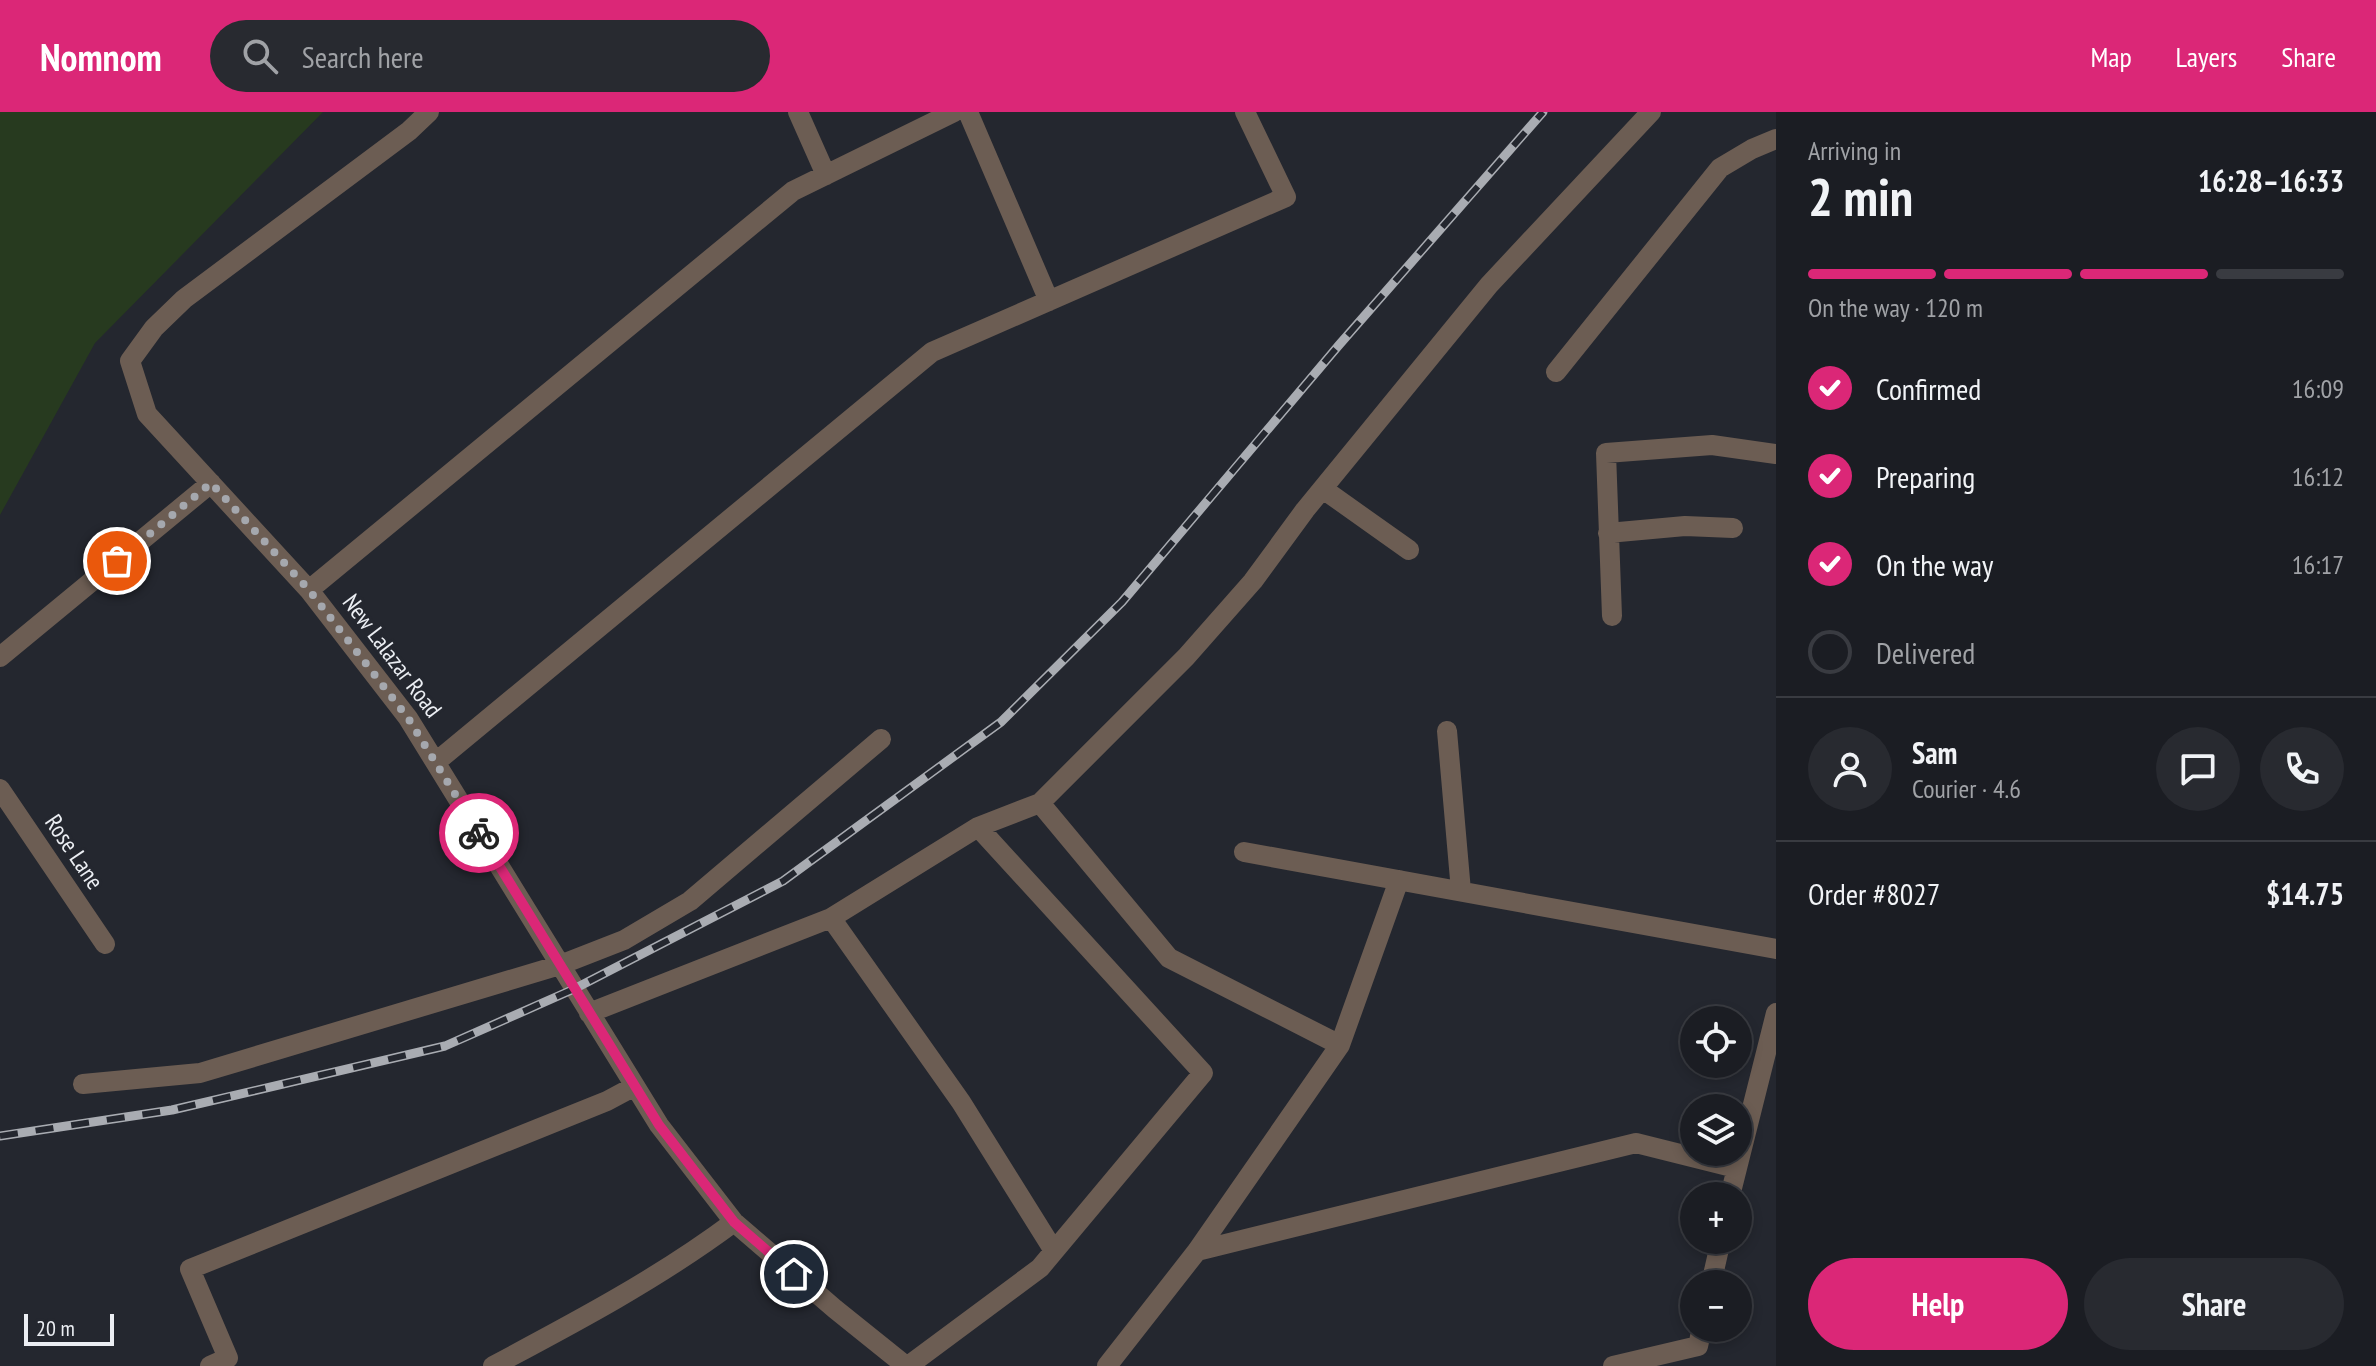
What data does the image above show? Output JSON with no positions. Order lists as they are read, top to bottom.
{
  "streets": {
    "street": ["New Lalazar Road", "Rose Lane"]
  },
  "scale_bar": "20 m",
  "page": {
    "header": "Nomnom",
    "search": "Search here",
    "nav": ["Map", "Layers", "Share"],
    "heading": ["2 min", "Arriving in", "16:28–16:33"],
    "panel": [
      "Sam",
      "Courier · 4.6",
      "Order #8027",
      "$14.75"
    ],
    "bar": "On the way · 120 m",
    "list": [
      ["Confirmed", "16:09"],
      ["Preparing", "16:12"],
      ["On the way", "16:17"],
      "Delivered"
    ],
    "map_buttons": ["+", "−"],
    "buttons": ["Help", "Share"],
    "scale": "20 m"
  }
}
